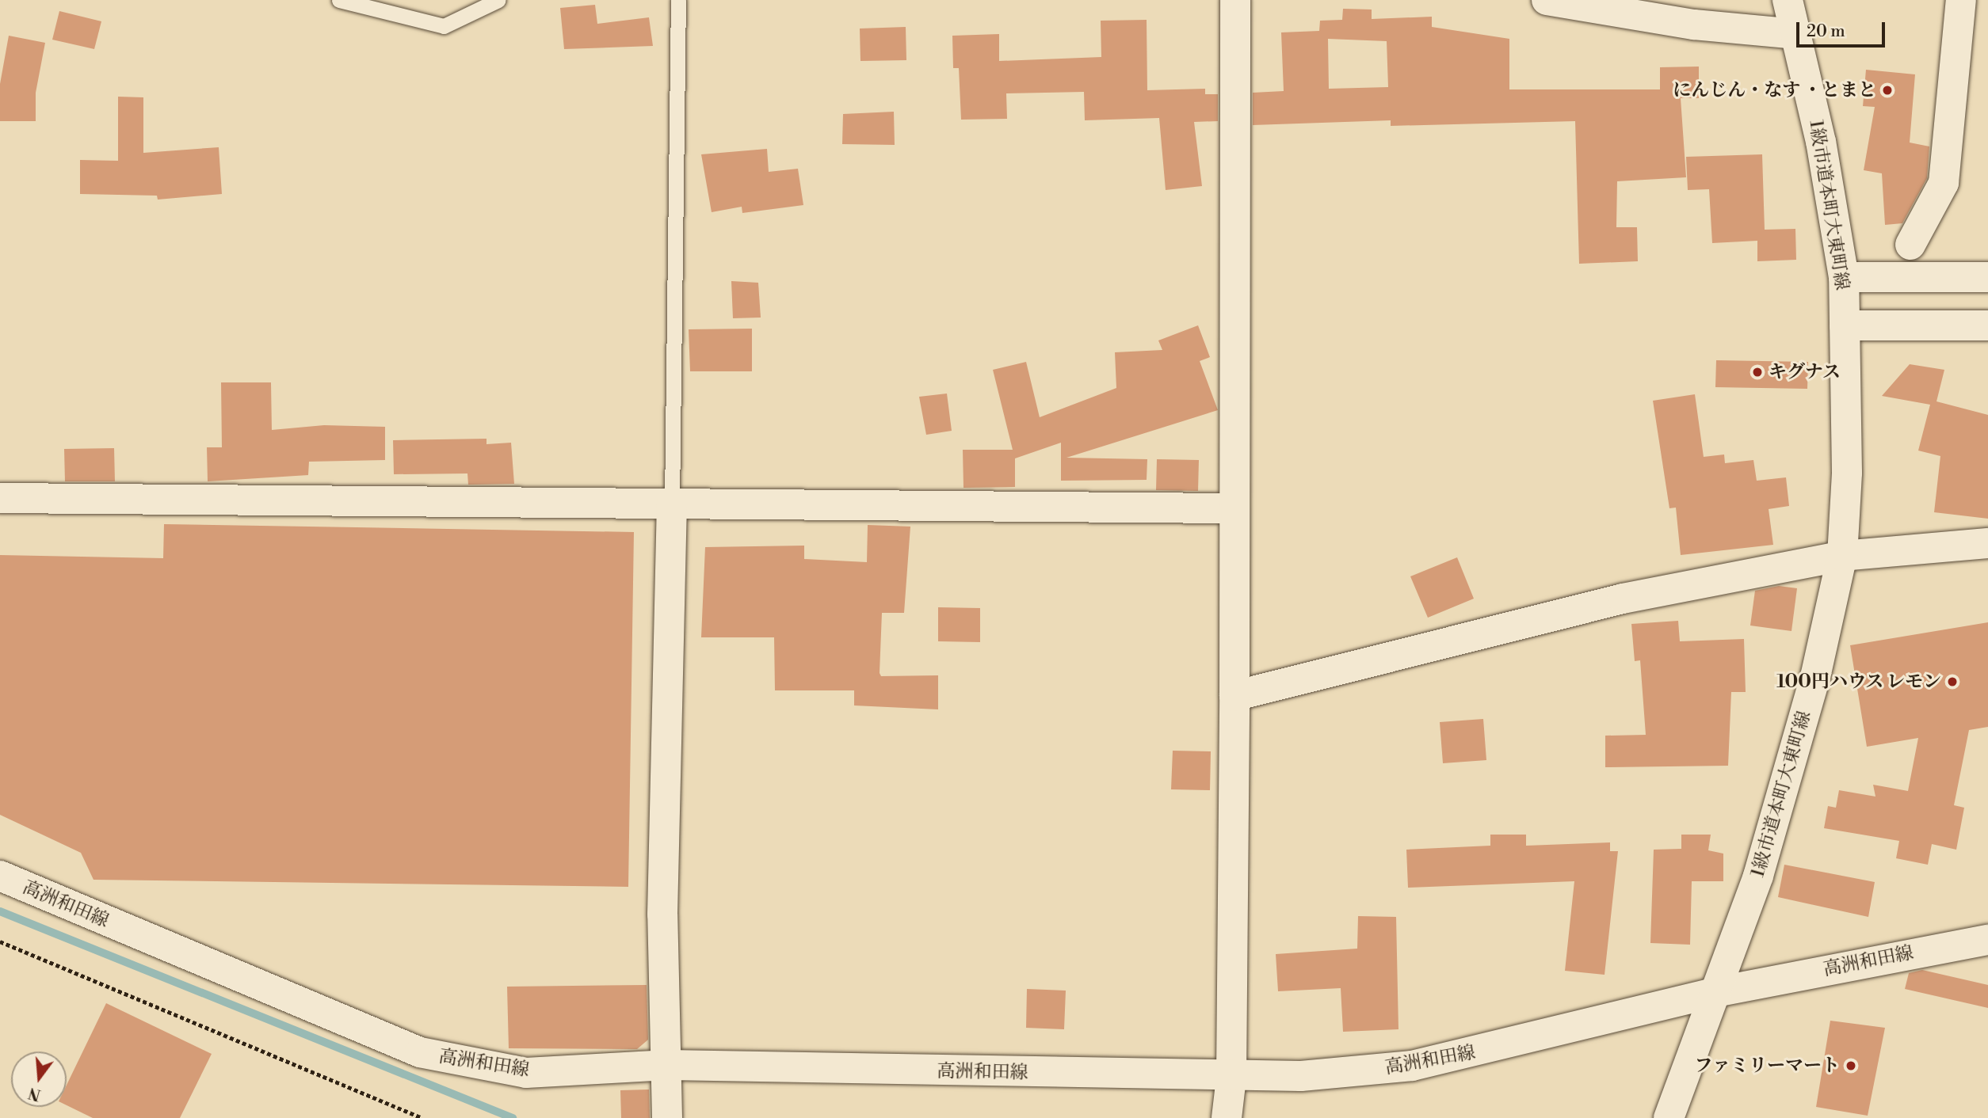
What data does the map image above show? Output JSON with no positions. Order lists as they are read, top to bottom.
{
  "streets": {
    "street": ["1級市道本町大東町線", "高洲和田線"]
  },
  "crossings": [
    ["1級市道本町大東町線", "高洲和田線"]
  ],
  "places": [
    "にんじん・なす ・とまと",
    "キグナス",
    "100円ハウス レモン",
    "ファミリーマート"
  ],
  "scale_bar": "20 m",
  "north": "bottom"
}
